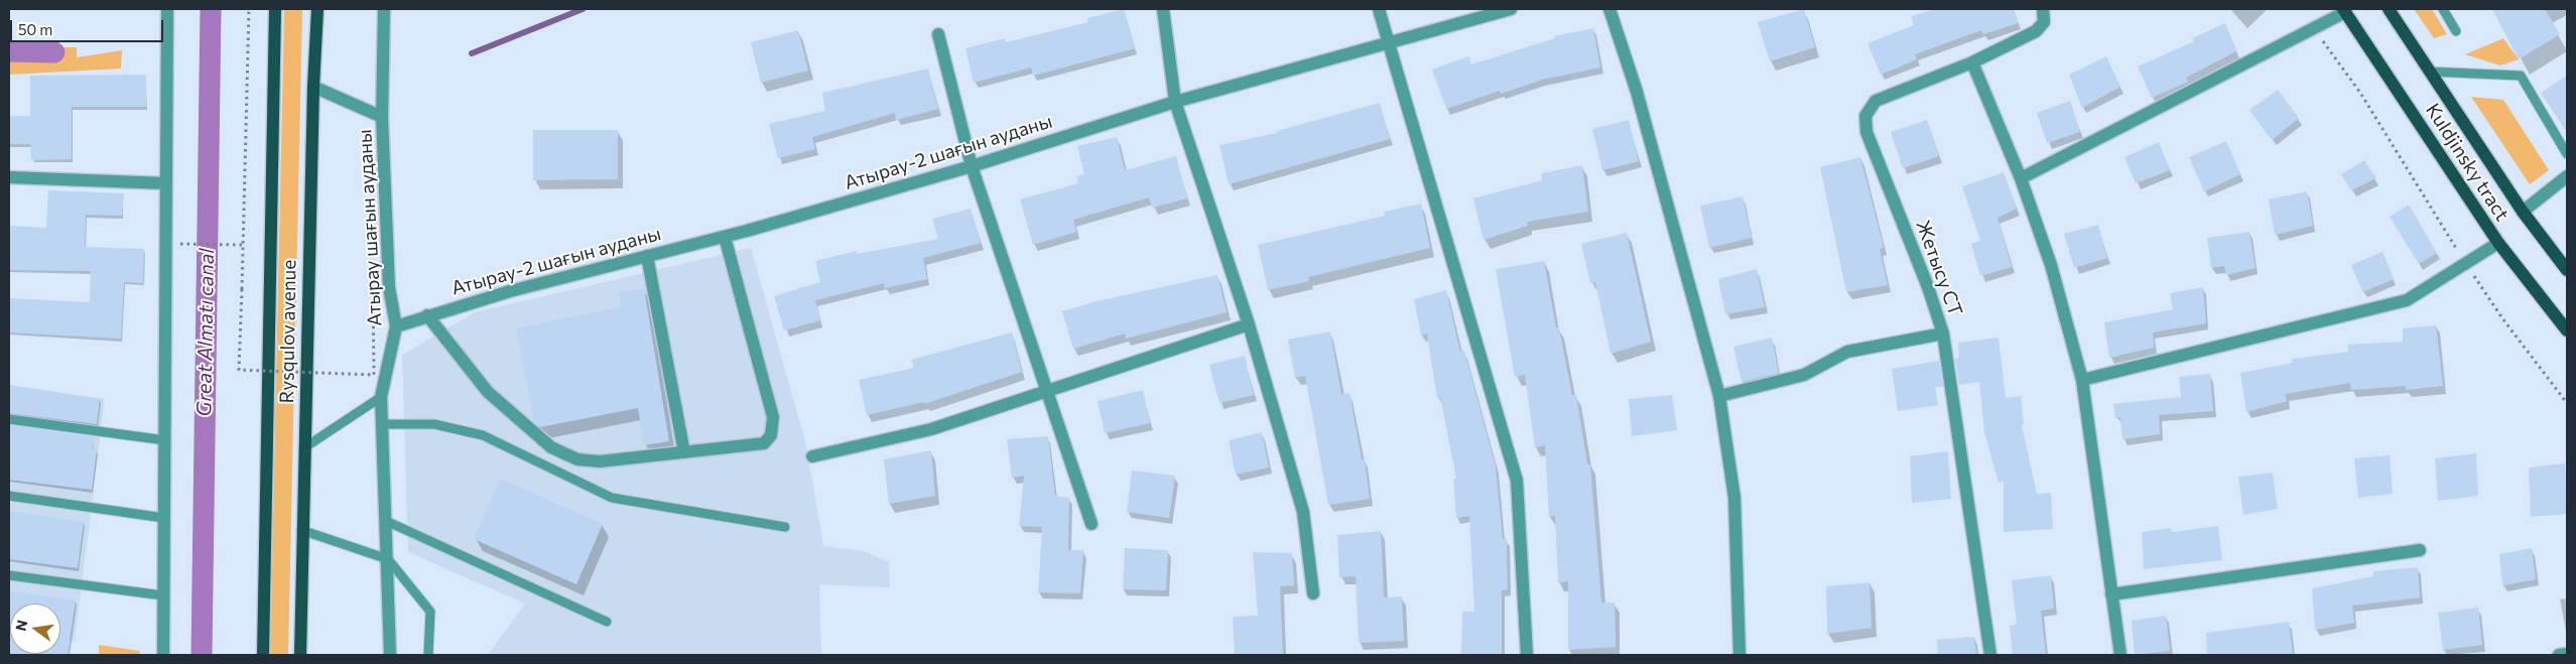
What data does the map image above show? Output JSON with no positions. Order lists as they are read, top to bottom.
{
  "streets": {
    "main road": ["Kuldjinsky tract", "Rysqulov avenue"],
    "street": ["Атырау-2 шағын ауданы", "Атырау шағын ауданы", "Жетысу СТ"]
  },
  "crossings": [
    ["Атырау-2 шағын ауданы", "Атырау шағын ауданы"]
  ],
  "water": ["Great Almatı canal"],
  "scale_bar": "50 m",
  "north": "left"
}
